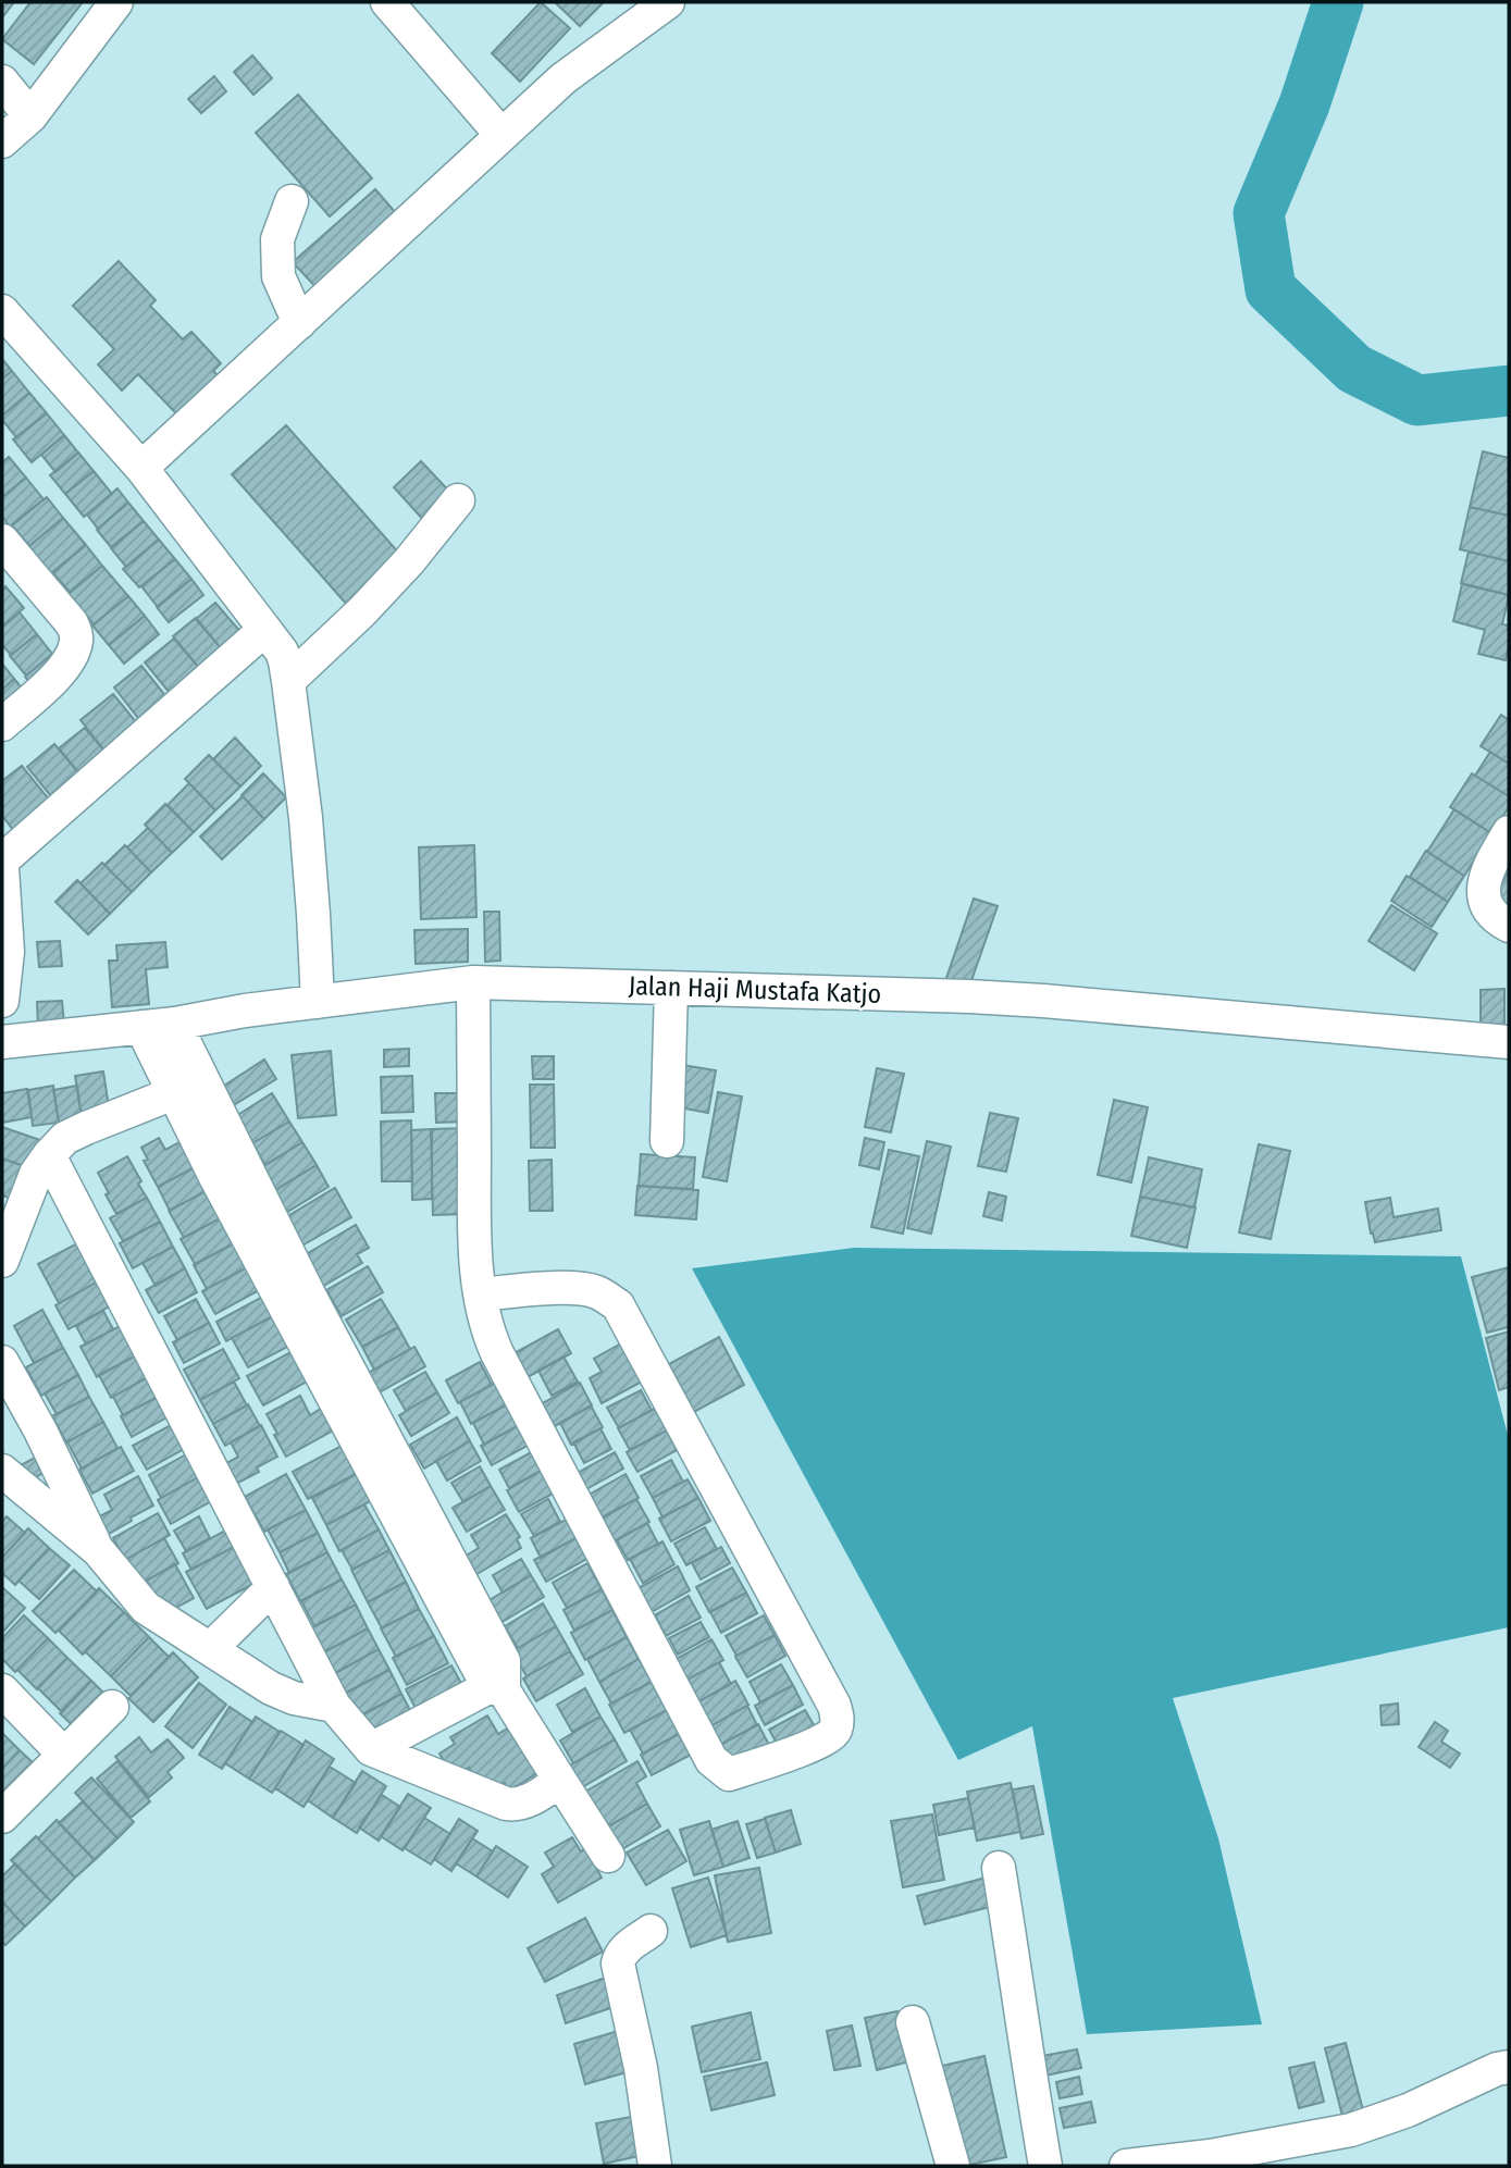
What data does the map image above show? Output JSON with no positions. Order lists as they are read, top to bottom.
{
  "streets": {
    "street": ["Jalan Haji Mustafa Katjo"]
  }
}
